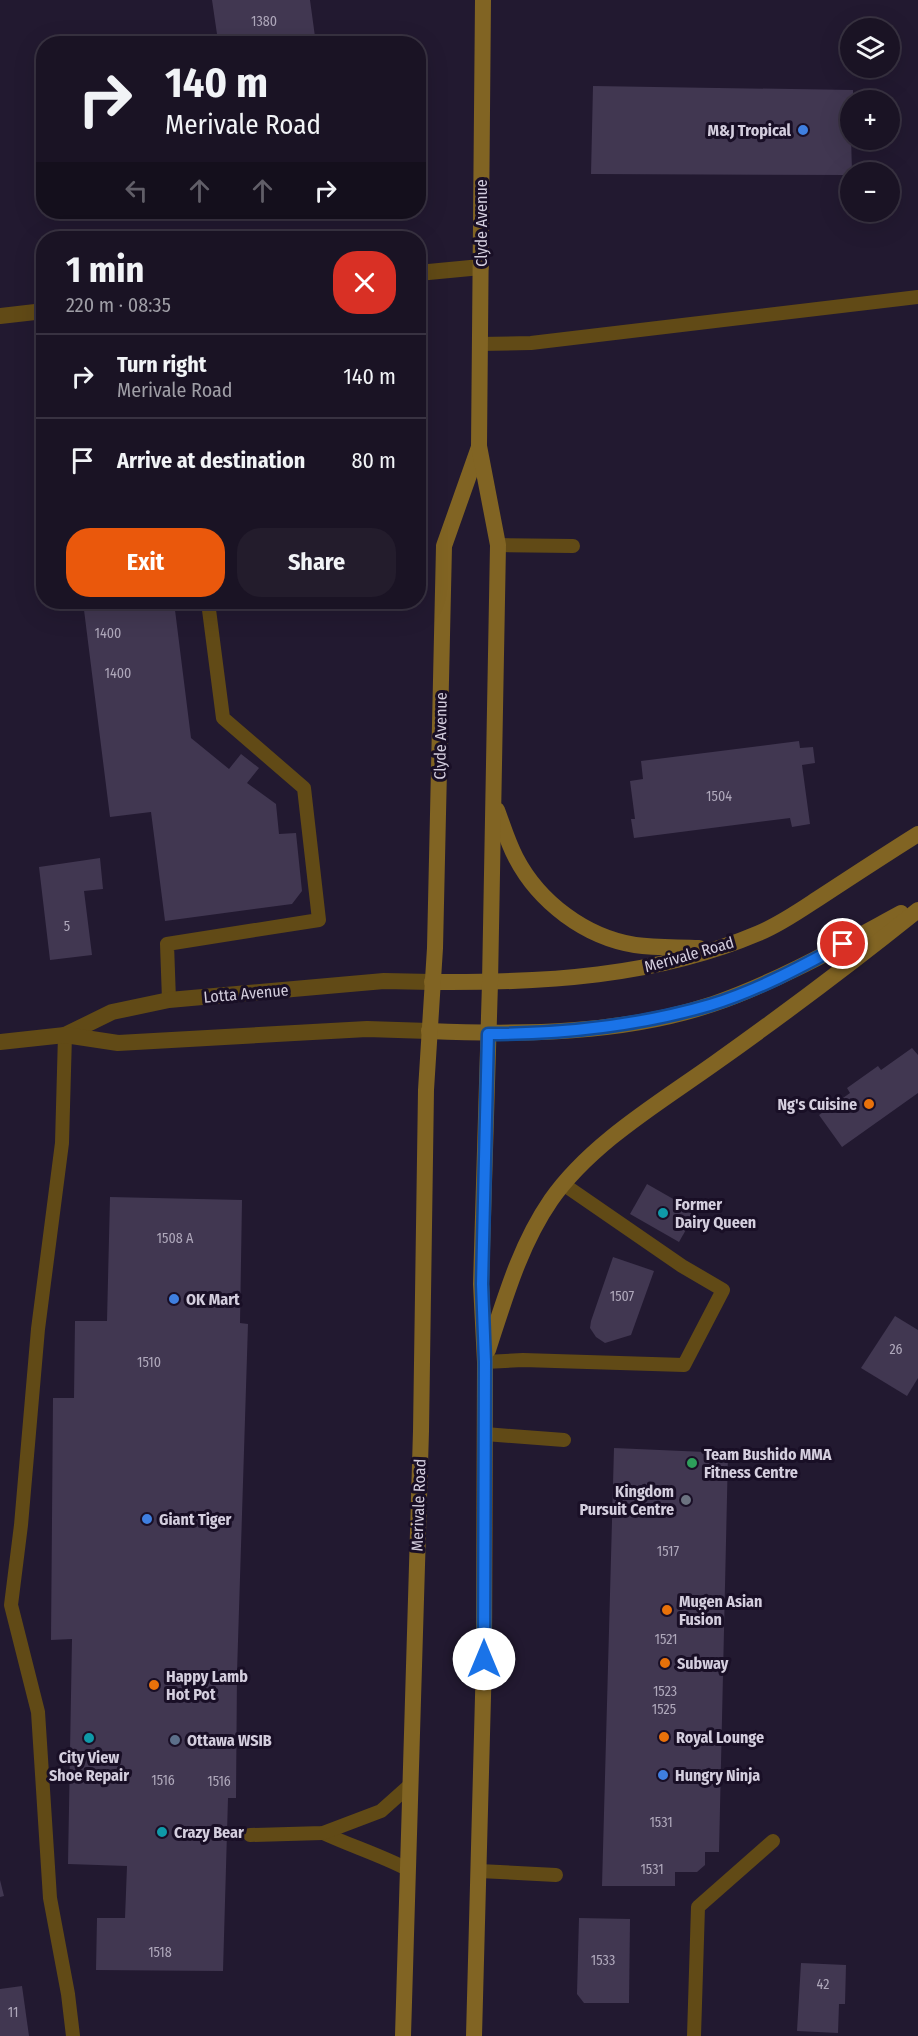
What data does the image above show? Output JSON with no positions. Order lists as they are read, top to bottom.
{
  "streets": {
    "main road": ["Clyde Avenue", "Merivale Road"],
    "street": ["Lotta Avenue"]
  },
  "crossings": [
    ["Clyde Avenue", "Merivale Road"],
    ["Clyde Avenue", "Lotta Avenue"],
    ["Merivale Road", "Lotta Avenue"]
  ],
  "places": [
    "M&J Tropical",
    "Ng's Cuisine",
    "Former Dairy Queen",
    "OK Mart",
    "Team Bushido MMA Fitness Centre",
    "Kingdom Pursuit Centre",
    "Giant Tiger",
    "Mugen Asian Fusion",
    "Subway",
    "Happy Lamb Hot Pot",
    "Royal Lounge",
    "City View Shoe Repair",
    "Ottawa WSIB",
    "Hungry Ninja",
    "Crazy Bear"
  ],
  "house_numbers": [
    "1380",
    "1400",
    "1400",
    "1504",
    "5",
    "1508 A",
    "1507",
    "26",
    "1510",
    "1517",
    "1521",
    "1523",
    "1525",
    "1516",
    "1516",
    "1531",
    "1531",
    "1518",
    "1533",
    "42",
    "11"
  ],
  "page": {
    "map_buttons": ["+", "−"],
    "turn": ["140 m", "Merivale Road"],
    "heading": ["1 min", "220 m · 08:35"],
    "list": [
      {
        "name": "Turn right",
        "note": "Merivale Road",
        "value": "140 m"
      },
      {
        "name": "Arrive at destination",
        "value": "80 m"
      }
    ],
    "buttons": ["Exit", "Share"]
  }
}
